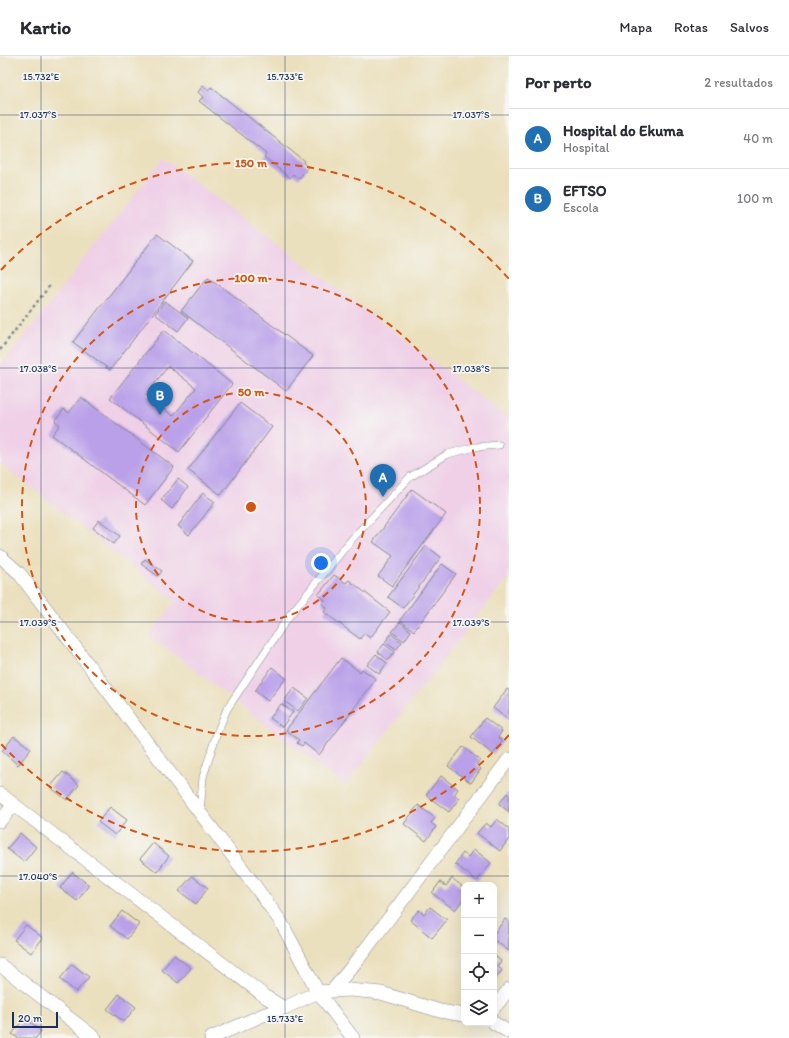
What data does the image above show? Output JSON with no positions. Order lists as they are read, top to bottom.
{
  "scale_bar": "20 m",
  "page": {
    "header": "Kartio",
    "nav": ["Mapa", "Rotas", "Salvos"],
    "heading": ["Por perto", "2 resultados"],
    "list": [
      {
        "mark": "A",
        "name": "Hospital do Ekuma",
        "note": "Hospital",
        "value": "40 m"
      },
      {
        "mark": "B",
        "name": "EFTSO",
        "note": "Escola",
        "value": "100 m"
      }
    ],
    "pins": ["B", "A"],
    "map_buttons": ["+", "−"],
    "scale": "20 m"
  },
  "coordinates": [
    "15.732°E",
    "15.733°E",
    "17.037°S",
    "17.038°S",
    "17.039°S",
    "17.040°S"
  ],
  "rings": ["150 m", "100 m", "50 m"]
}
